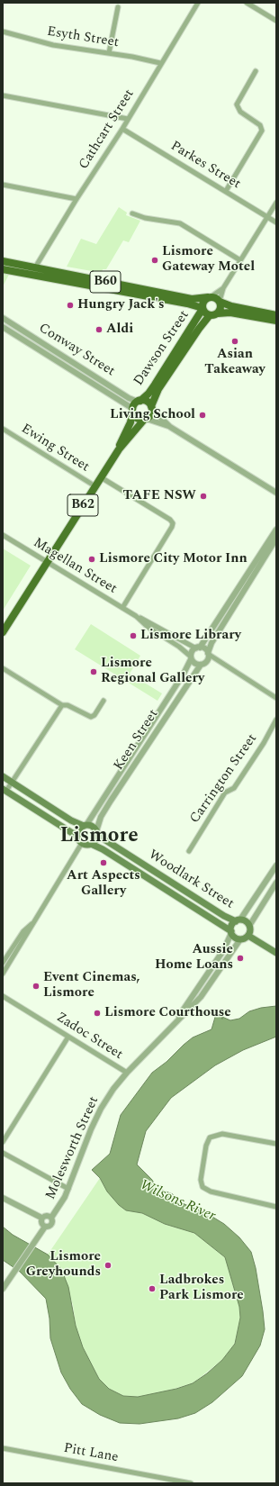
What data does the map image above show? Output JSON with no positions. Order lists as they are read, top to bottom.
{
  "streets": {
    "main road": [
      "B60",
      "Dawson Street",
      "B62",
      "Woodlark Street"
    ],
    "street": [
      "Esyth Street",
      "Cathcart Street",
      "Parkes Street",
      "Conway Street",
      "Ewing Street",
      "Magellan Street",
      "Keen Street",
      "Carrington Street",
      "Zadoc Street",
      "Molesworth Street",
      "Pitt Lane"
    ]
  },
  "crossings": [
    ["Esyth Street", "Cathcart Street"],
    ["Cathcart Street", "Parkes Street"],
    ["Cathcart Street", "B60"],
    ["B60", "Dawson Street"],
    ["Dawson Street", "Conway Street"],
    ["Dawson Street", "B62"],
    ["Conway Street", "B62"],
    ["Ewing Street", "B62"],
    ["B62", "Magellan Street"],
    ["Magellan Street", "Keen Street"],
    ["Keen Street", "Woodlark Street"],
    ["Woodlark Street", "Molesworth Street"],
    ["Zadoc Street", "Molesworth Street"]
  ],
  "districts": ["Lismore"],
  "water": ["Wilsons River"],
  "places": [
    "Lismore Gateway Motel",
    "Hungry Jack's",
    "Aldi",
    "Asian Takeaway",
    "Living School",
    "TAFE NSW",
    "Lismore City Motor Inn",
    "Lismore Library",
    "Lismore Regional Gallery",
    "Art Aspects Gallery",
    "Aussie Home Loans",
    "Event Cinemas, Lismore",
    "Lismore Courthouse",
    "Lismore Greyhounds",
    "Ladbrokes Park Lismore"
  ]
}
